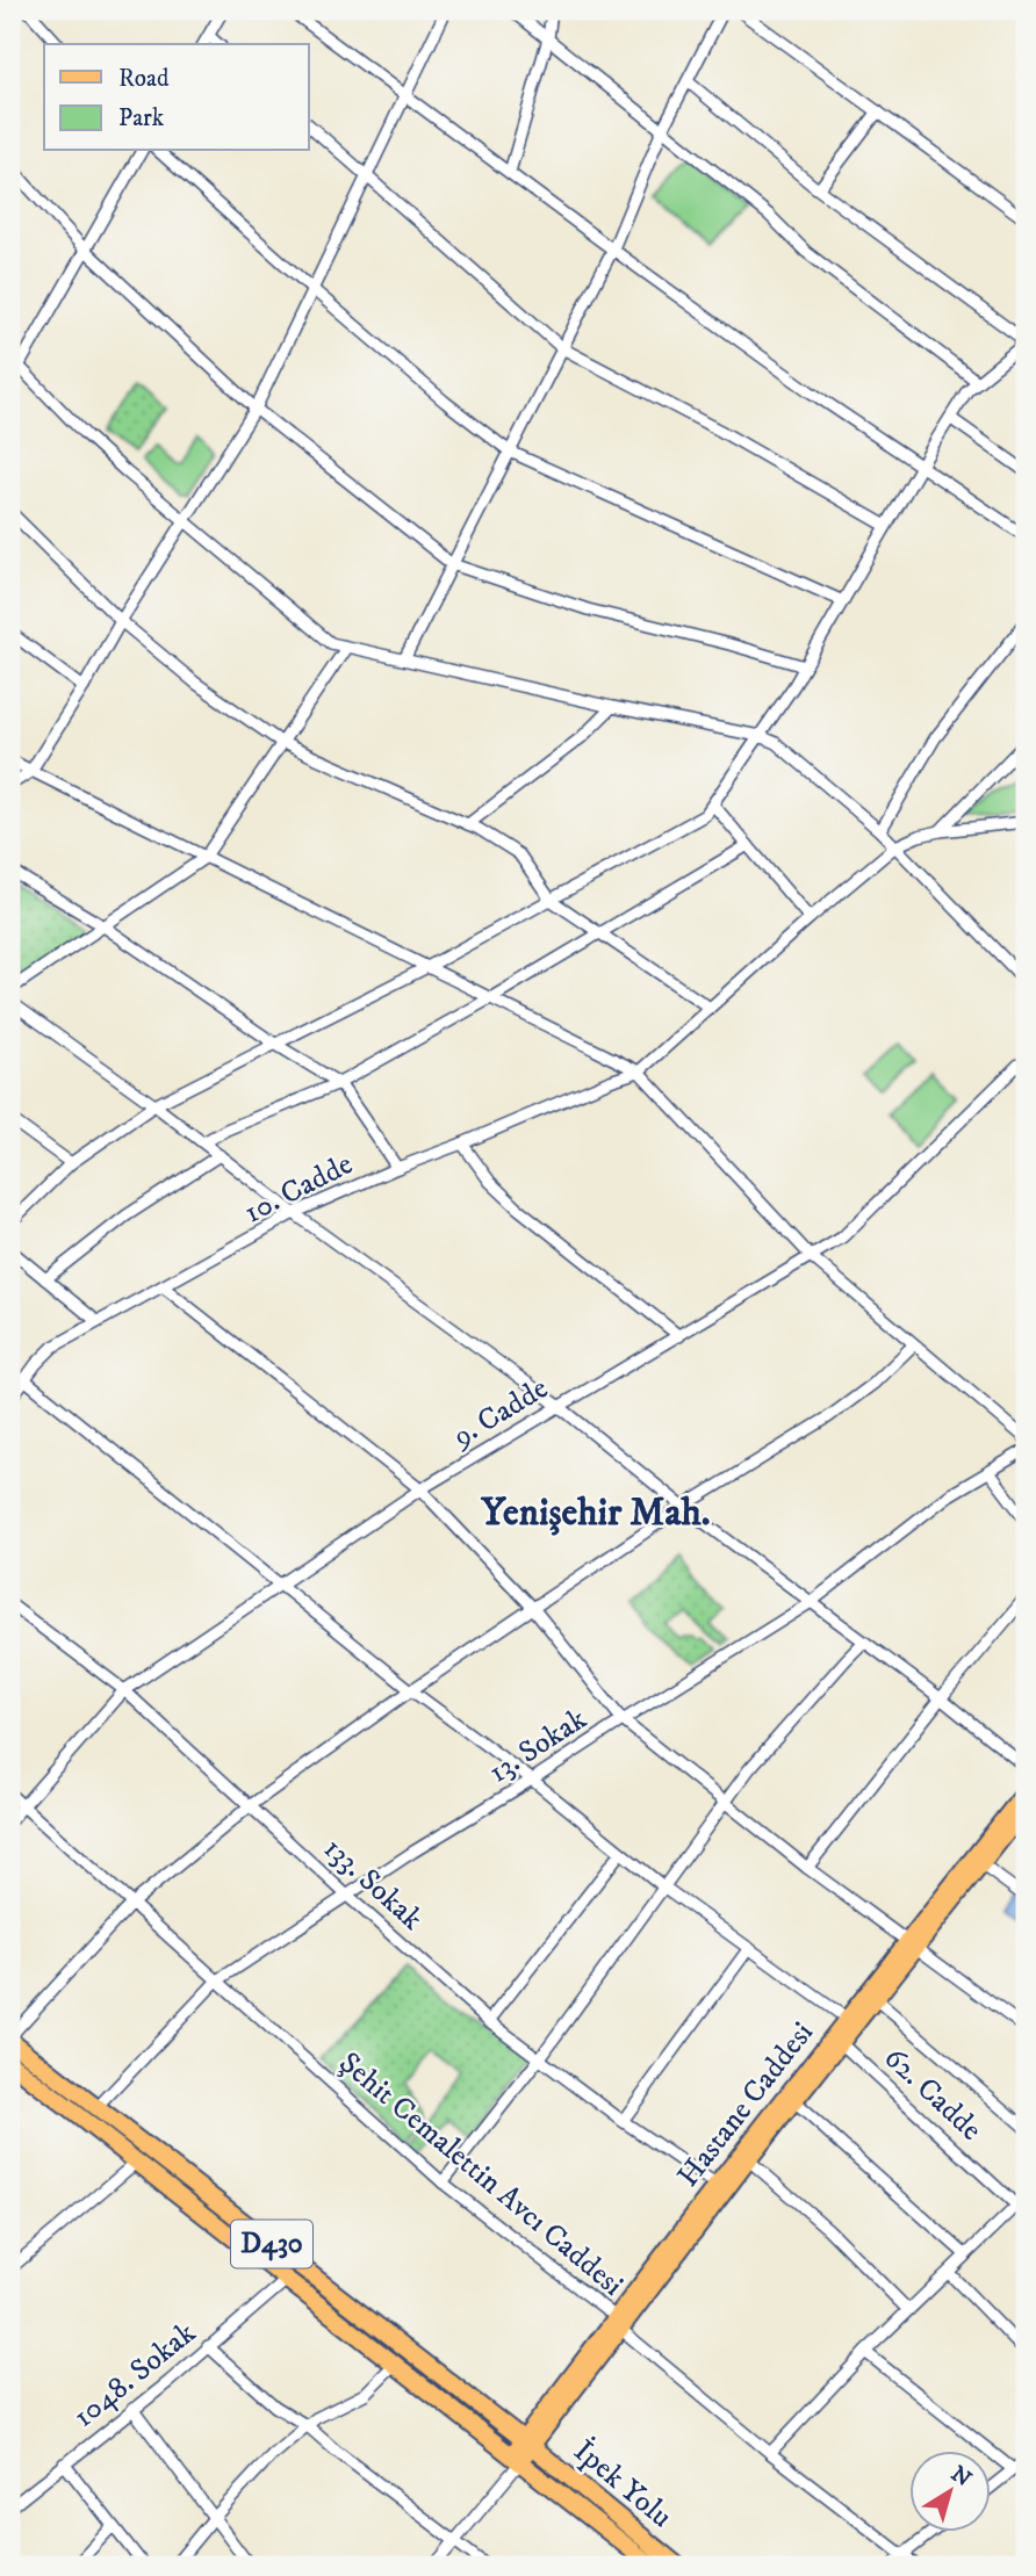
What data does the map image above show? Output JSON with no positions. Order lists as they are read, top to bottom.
{
  "streets": {
    "highway": ["D430", "İpek Yolu"],
    "main road": ["Hastane Caddesi"],
    "street": [
      "10. Cadde",
      "9. Cadde",
      "13. Sokak",
      "133. Sokak",
      "62. Cadde",
      "Şehit Cemalettin Avcı Caddesi",
      "1048. Sokak"
    ]
  },
  "crossings": [
    ["9. Cadde", "133. Sokak"],
    ["9. Cadde", "Şehit Cemalettin Avcı Caddesi"],
    ["13. Sokak", "133. Sokak"],
    ["13. Sokak", "Şehit Cemalettin Avcı Caddesi"],
    ["13. Sokak", "D430"],
    ["133. Sokak", "Hastane Caddesi"],
    ["62. Cadde", "Hastane Caddesi"],
    ["Hastane Caddesi", "Şehit Cemalettin Avcı Caddesi"],
    ["Hastane Caddesi", "D430"],
    ["Hastane Caddesi", "İpek Yolu"],
    ["D430", "1048. Sokak"],
    ["D430", "İpek Yolu"]
  ],
  "districts": ["Yenişehir Mah."],
  "legend": ["Road", "Park"],
  "north": "top right"
}
